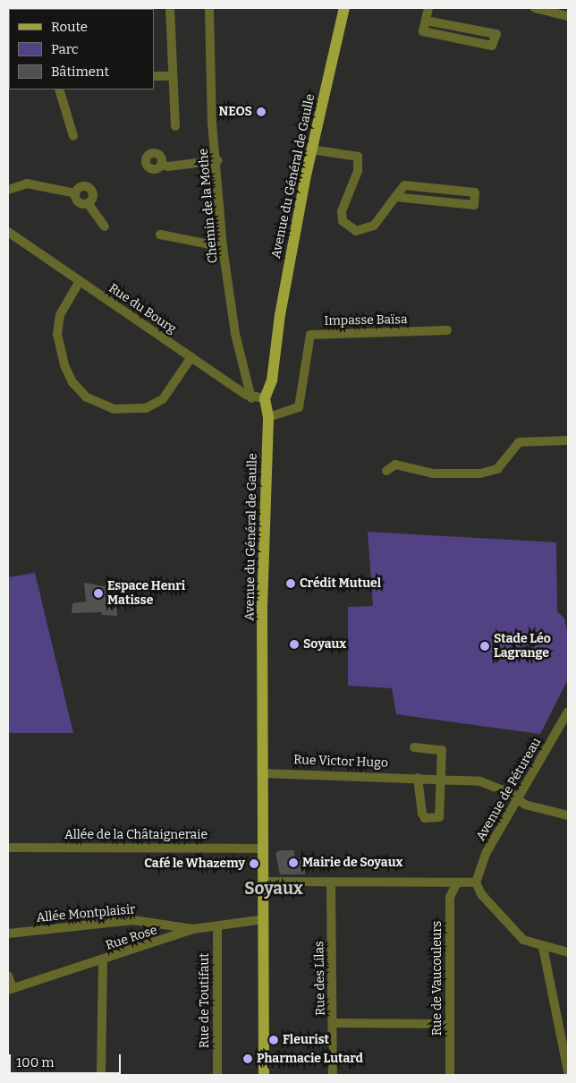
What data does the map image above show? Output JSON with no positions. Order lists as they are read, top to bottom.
{
  "streets": {
    "main road": ["Avenue du Général de Gaulle"],
    "street": [
      "Chemin de la Mothe",
      "Rue du Bourg",
      "Impasse Baïsa",
      "Rue Victor Hugo",
      "Avenue de Pétureau",
      "Allée de la Châtaigneraie",
      "Allée Montplaisir",
      "Rue Rose",
      "Rue des Lilas",
      "Rue de Vaucouleurs",
      "Rue de Toutifaut"
    ]
  },
  "crossings": [
    ["Avenue du Général de Gaulle", "Impasse Baïsa"],
    ["Avenue du Général de Gaulle", "Rue Victor Hugo"],
    ["Avenue du Général de Gaulle", "Allée de la Châtaigneraie"],
    ["Avenue du Général de Gaulle", "Rue Rose"],
    ["Chemin de la Mothe", "Rue du Bourg"],
    ["Rue Victor Hugo", "Avenue de Pétureau"],
    ["Allée Montplaisir", "Rue Rose"],
    ["Rue Rose", "Rue de Toutifaut"]
  ],
  "districts": ["Soyaux"],
  "places": [
    "NEOS",
    "Crédit Mutuel",
    "Espace Henri Matisse",
    "Soyaux",
    "Stade Léo Lagrange",
    "Mairie de Soyaux",
    "Café le Whazemy",
    "Fleurist",
    "Pharmacie Lutard"
  ],
  "legend": ["Route", "Parc", "Bâtiment"],
  "scale_bar": "100 m"
}
